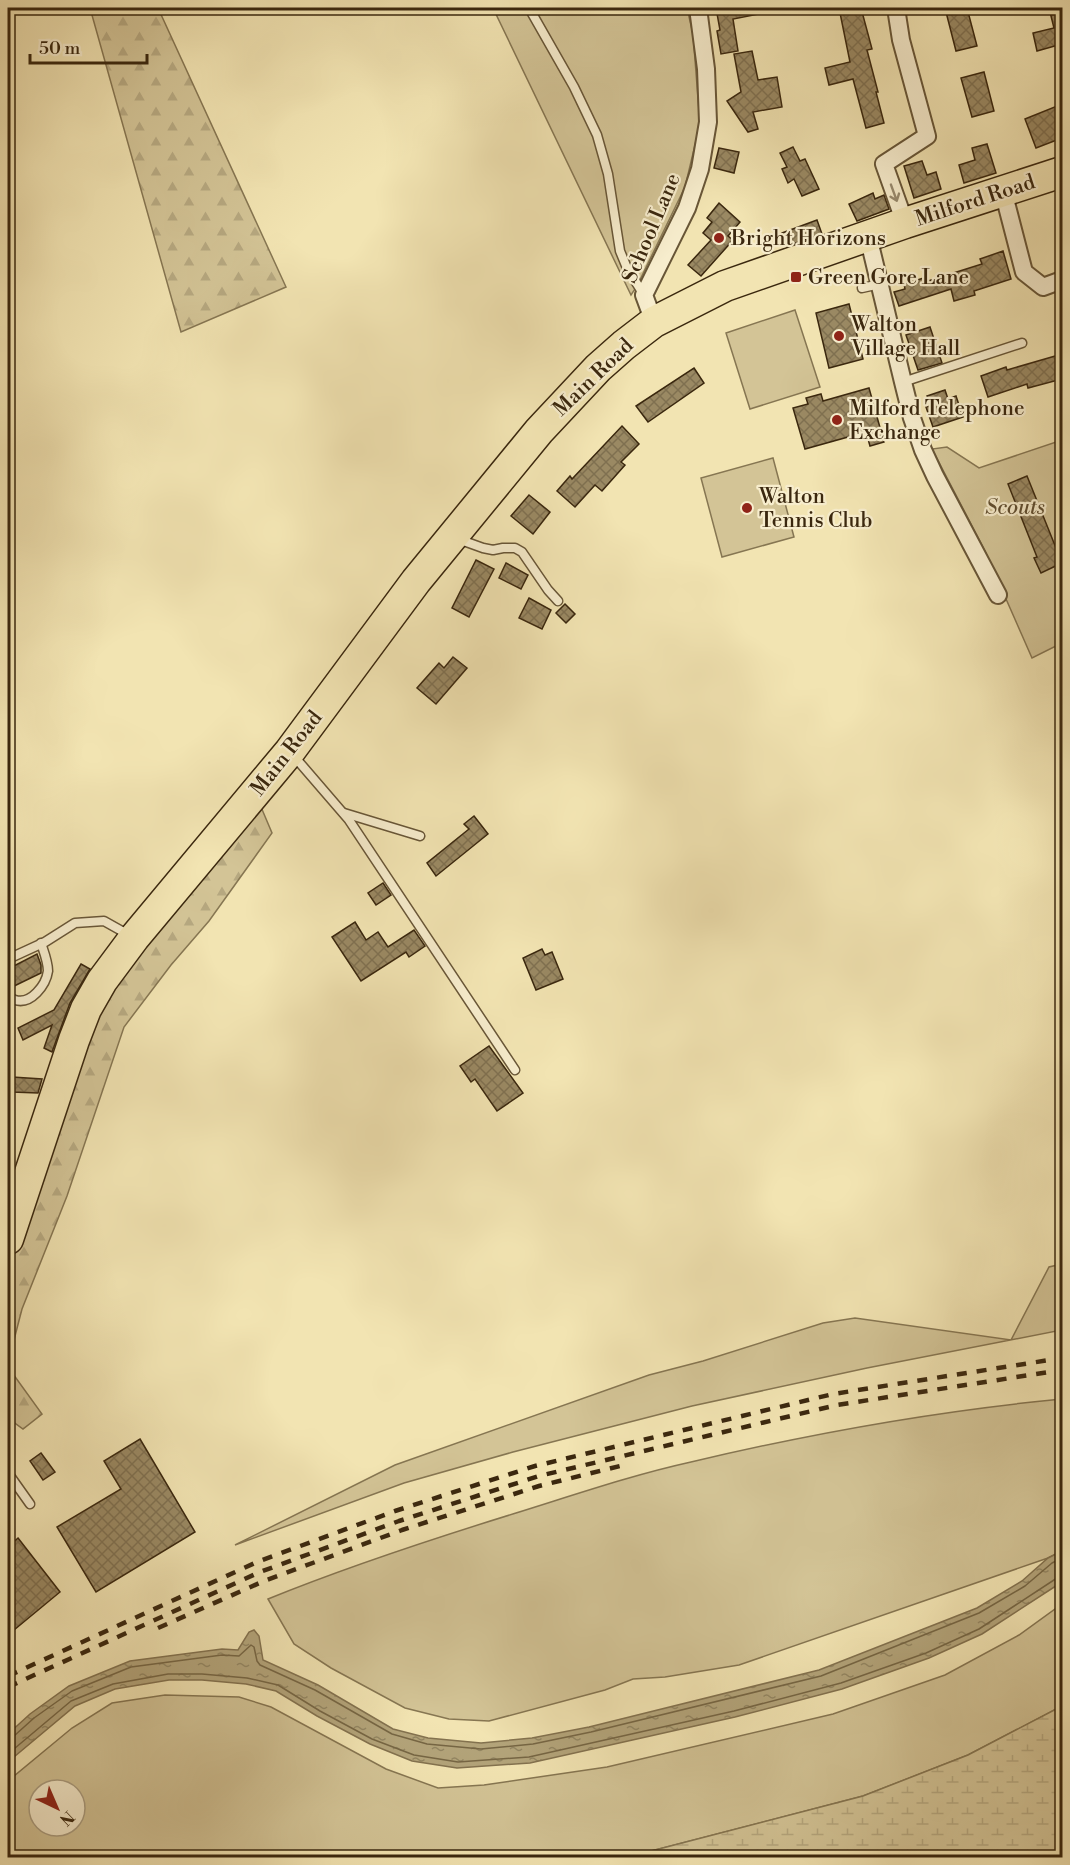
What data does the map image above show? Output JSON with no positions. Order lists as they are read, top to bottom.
{
  "streets": {
    "highway": ["Milford Road", "Main Road"],
    "street": ["School Lane"]
  },
  "crossings": [
    ["Milford Road", "School Lane"],
    ["Milford Road", "Main Road"],
    ["School Lane", "Main Road"]
  ],
  "parks": ["Scouts"],
  "places": {
    "other": [
      "Bright Horizons",
      "Walton Village Hall",
      "Milford Telephone Exchange",
      "Walton Tennis Club"
    ],
    "transit": ["Green Gore Lane"]
  },
  "scale_bar": "50 m",
  "north": "bottom right"
}
